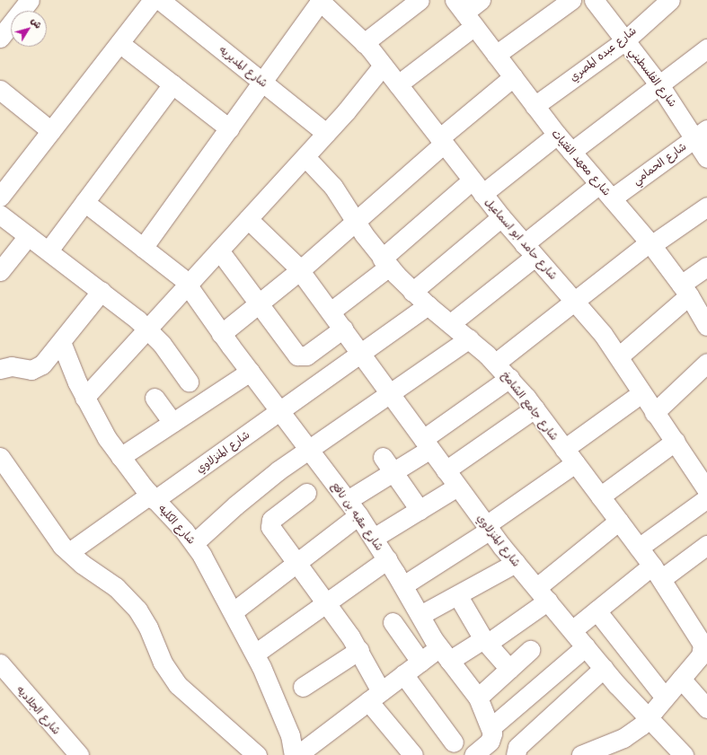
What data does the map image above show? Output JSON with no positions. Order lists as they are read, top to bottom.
{
  "streets": {
    "street": [
      "شارع عبده المصري",
      "شارع المديريه",
      "شارع الفلسطيني",
      "شارع معهد الفتيات",
      "شارع الحمامي",
      "شارع حامد ابو اسماعيل",
      "شارع جامع الشامخ",
      "شارع المنزلاوي",
      "شارع عقبه بن نافع",
      "شارع الكليه",
      "شارع الجلاديه"
    ]
  },
  "crossings": [
    ["شارع عبده المصري", "شارع الفلسطيني"],
    ["شارع عبده المصري", "شارع معهد الفتيات"],
    ["شارع الفلسطيني", "شارع الحمامي"],
    ["شارع معهد الفتيات", "شارع الحمامي"],
    ["شارع جامع الشامخ", "شارع المنزلاوي"],
    ["شارع المنزلاوي", "شارع عقبه بن نافع"],
    ["شارع المنزلاوي", "شارع الكليه"]
  ],
  "north": "top right"
}
